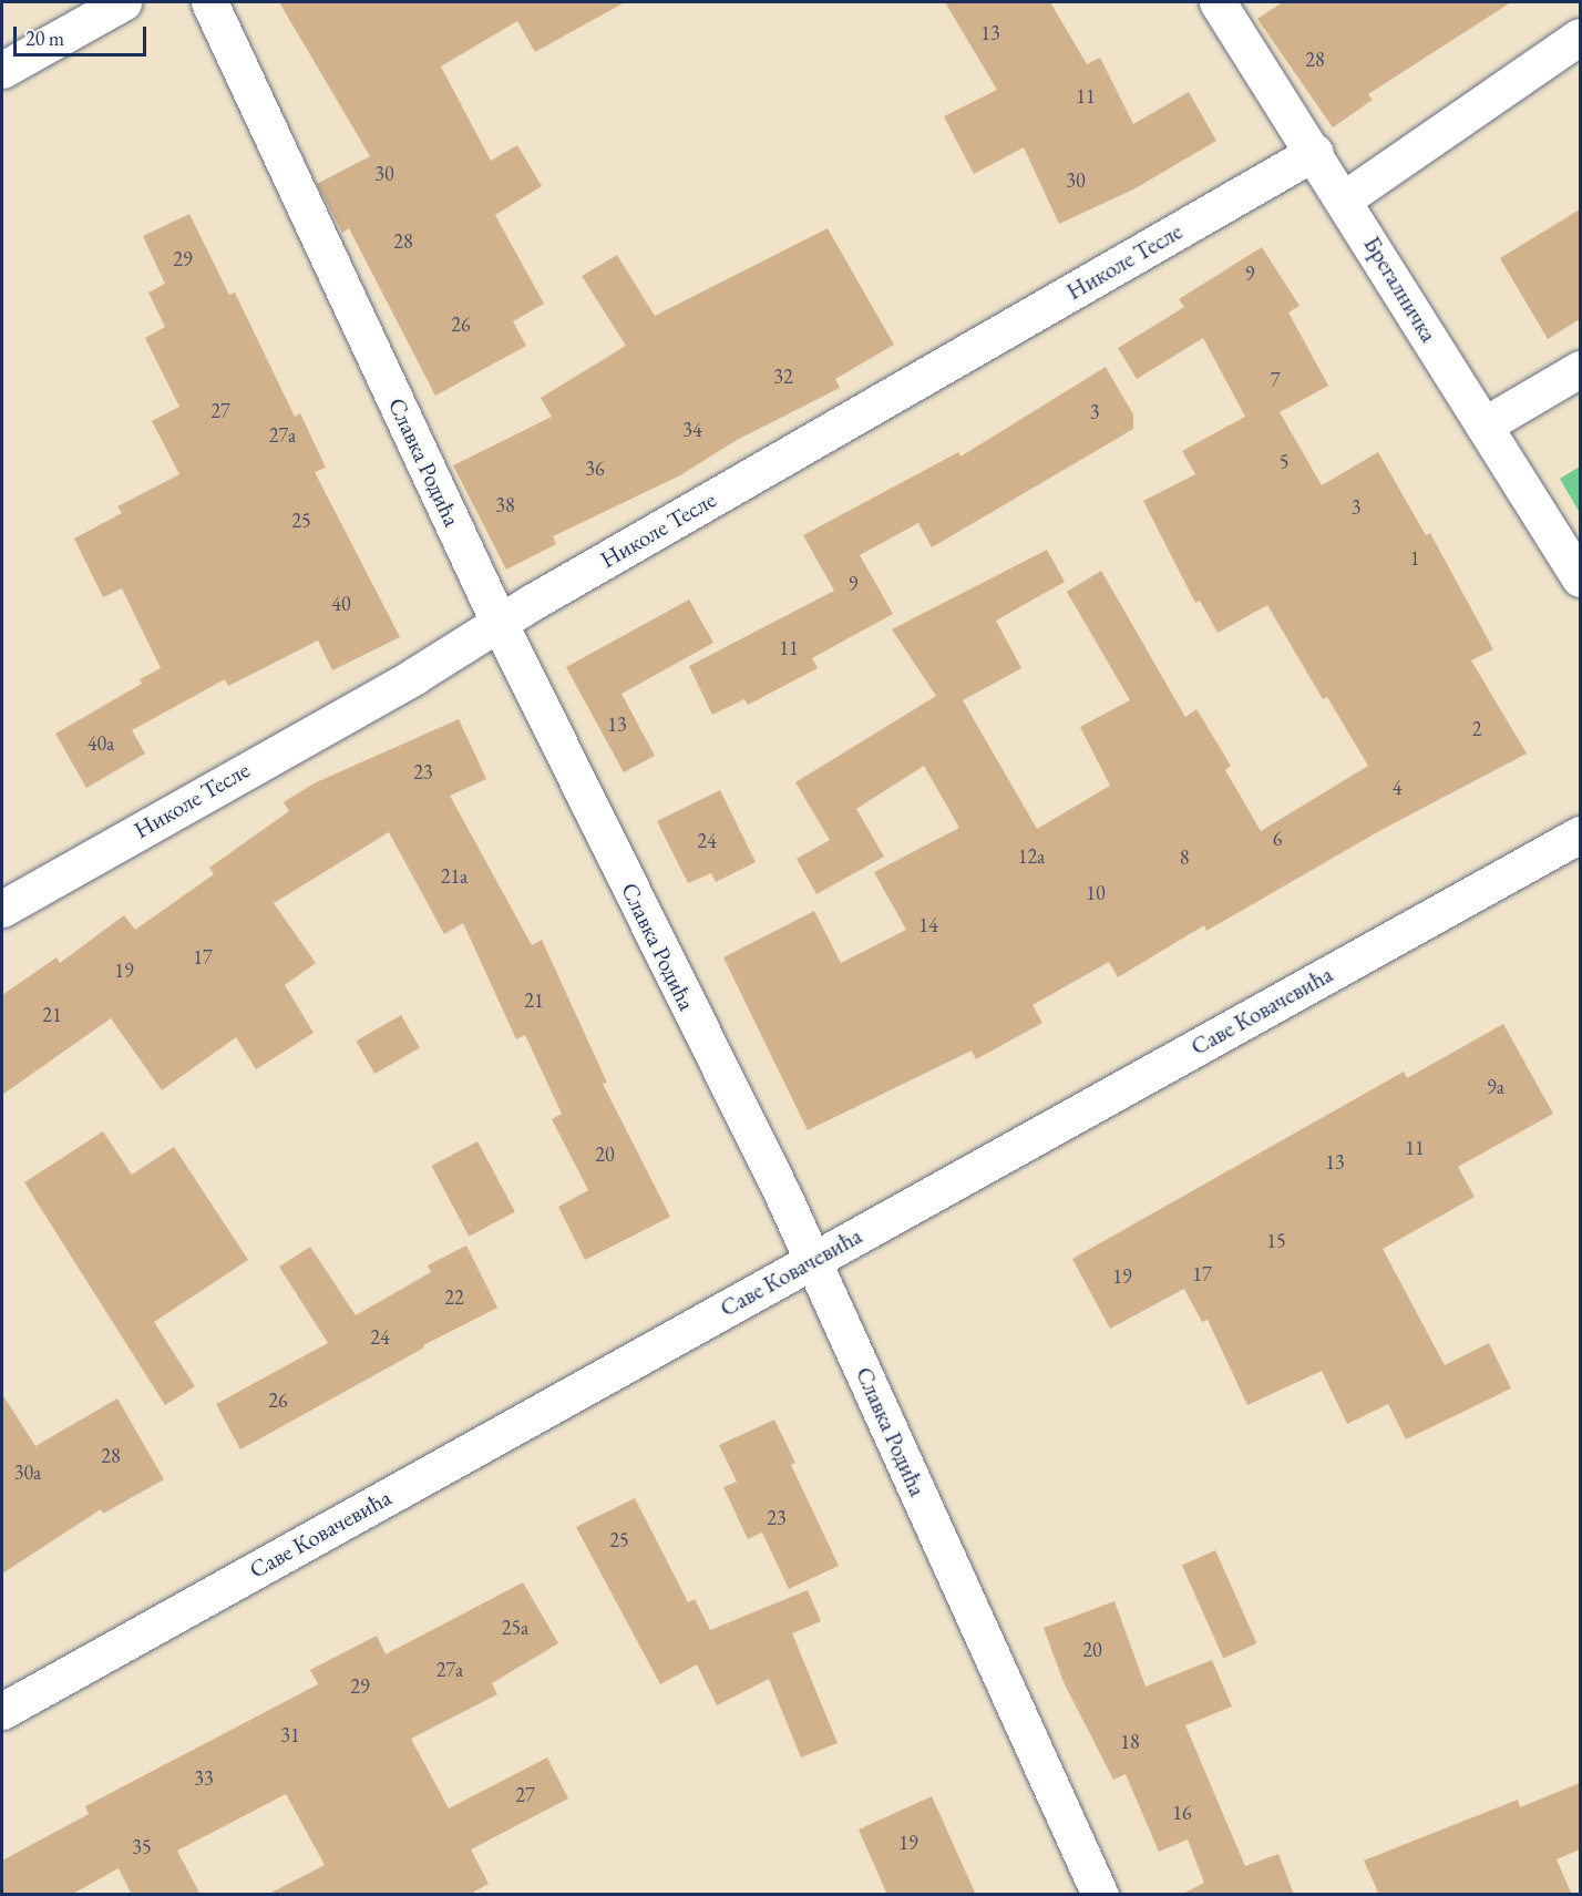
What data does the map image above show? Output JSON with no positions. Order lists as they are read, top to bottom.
{
  "streets": {
    "street": [
      "Николе Тесле",
      "Брегалничка",
      "Славка Родића",
      "Саве Ковачевића"
    ]
  },
  "crossings": [
    ["Николе Тесле", "Брегалничка"],
    ["Николе Тесле", "Славка Родића"],
    ["Славка Родића", "Саве Ковачевића"]
  ],
  "house_numbers": [
    "13",
    "28",
    "11",
    "30",
    "30",
    "28",
    "29",
    "9",
    "26",
    "32",
    "7",
    "27",
    "3",
    "34",
    "27a",
    "5",
    "36",
    "38",
    "3",
    "25",
    "1",
    "9",
    "40",
    "11",
    "13",
    "2",
    "40a",
    "23",
    "4",
    "6",
    "24",
    "12a",
    "8",
    "21a",
    "10",
    "14",
    "17",
    "19",
    "21",
    "21",
    "9a",
    "11",
    "20",
    "13",
    "15",
    "17",
    "19",
    "22",
    "24",
    "26",
    "28",
    "30a",
    "23",
    "25",
    "25a",
    "20",
    "27a",
    "29",
    "31",
    "18",
    "33",
    "27",
    "16",
    "19",
    "35"
  ],
  "scale_bar": "20 m"
}
